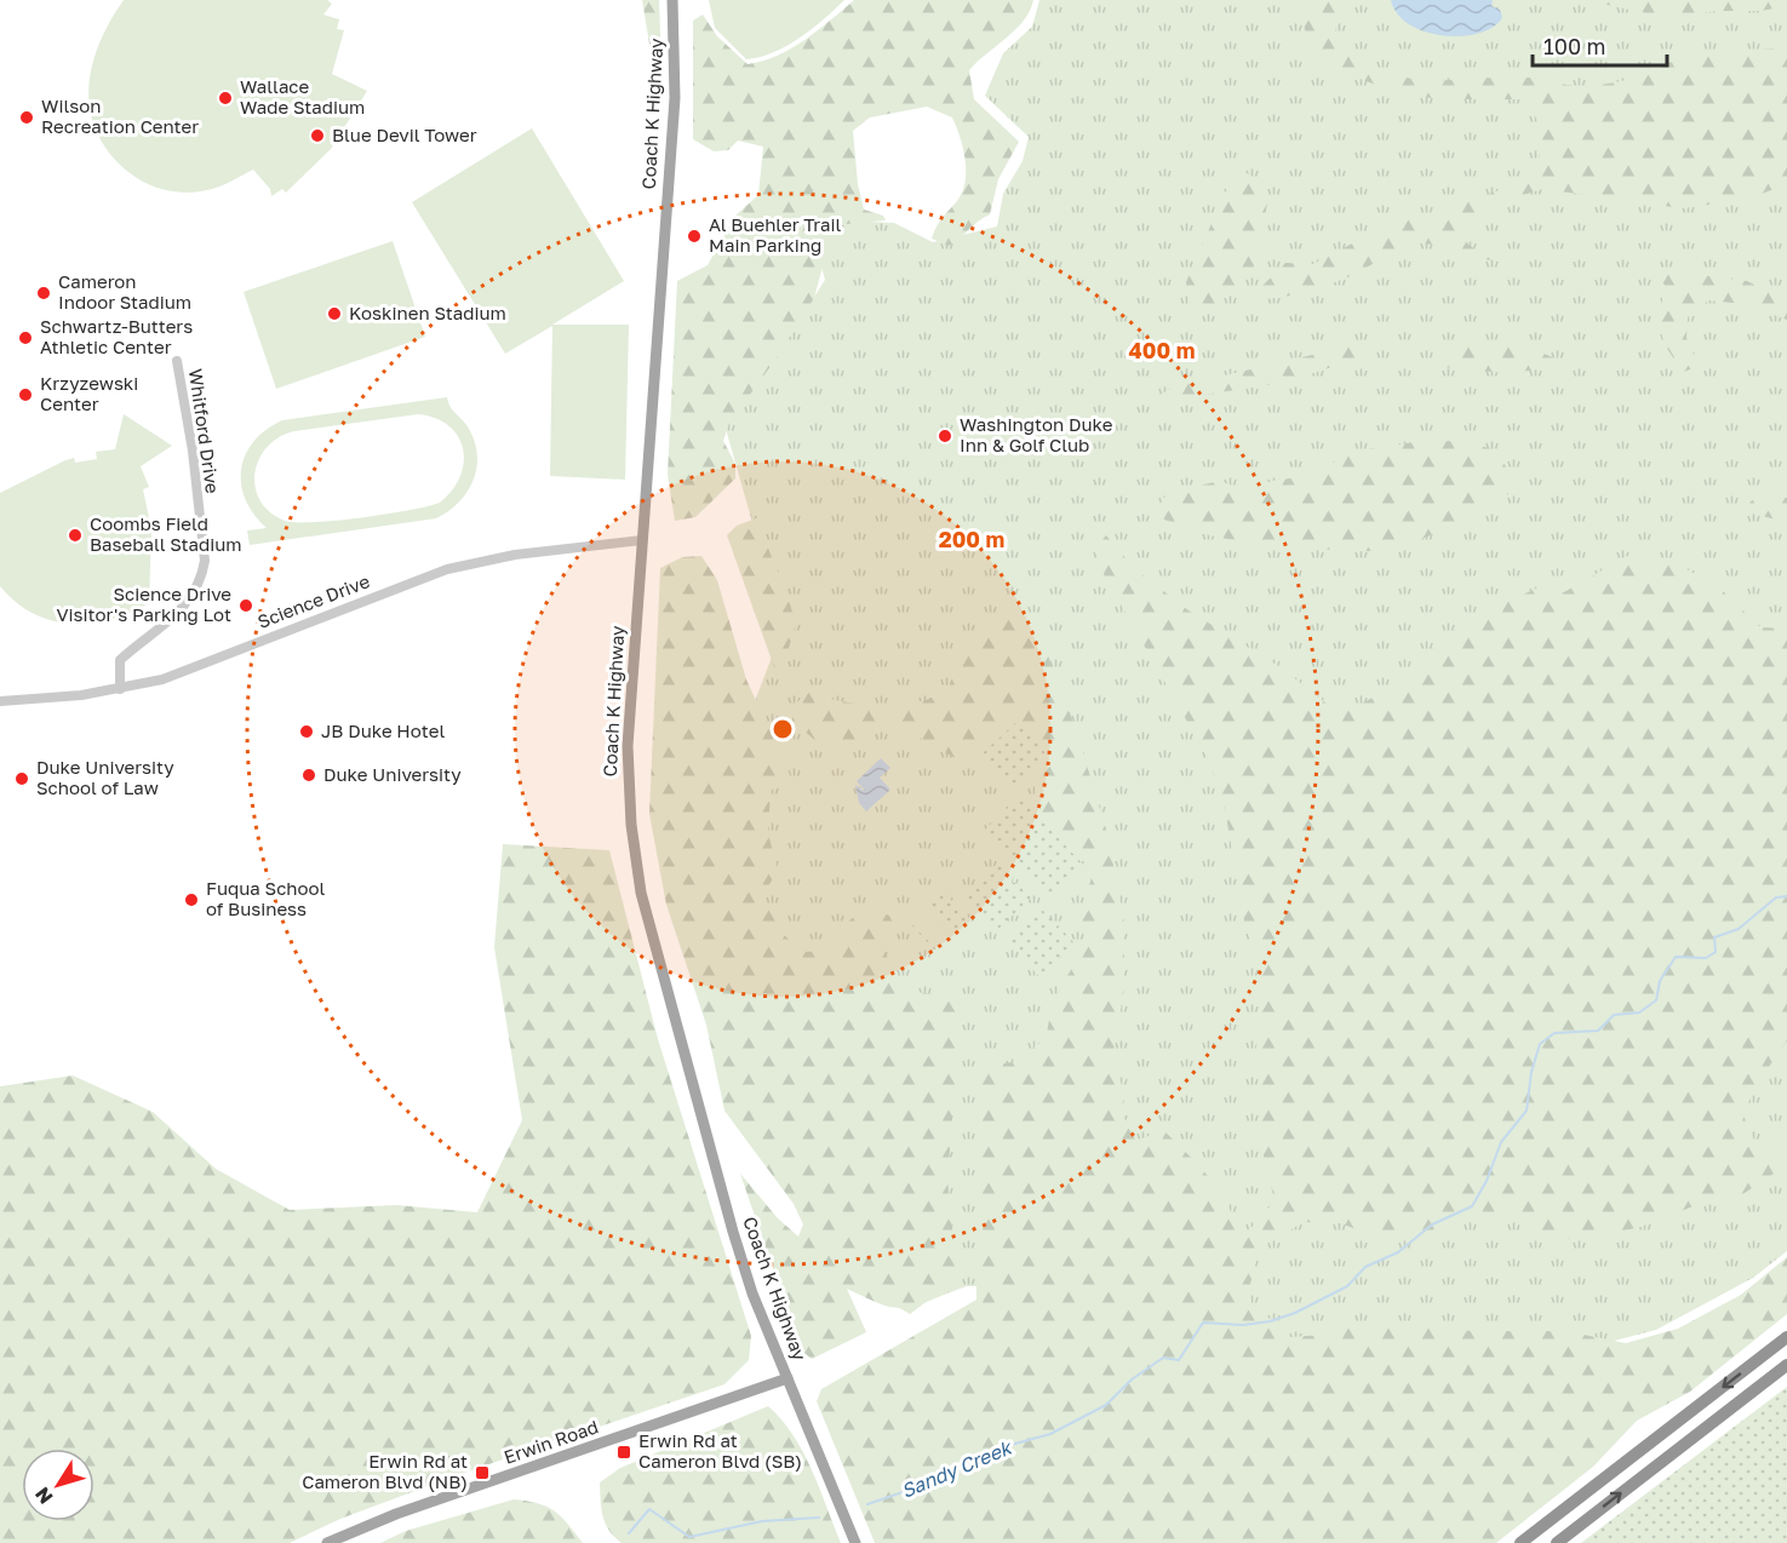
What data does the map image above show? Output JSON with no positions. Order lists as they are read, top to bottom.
{
  "streets": {
    "main road": ["Coach K Highway", "Erwin Road"],
    "street": ["Whitford Drive", "Science Drive"]
  },
  "crossings": [
    ["Coach K Highway", "Science Drive"],
    ["Coach K Highway", "Erwin Road"],
    ["Whitford Drive", "Science Drive"]
  ],
  "water": ["Sandy Creek"],
  "places": {
    "other": [
      "Wallace Wade Stadium",
      "Wilson Recreation Center",
      "Blue Devil Tower",
      "Al Buehler Trail Main Parking",
      "Cameron Indoor Stadium",
      "Koskinen Stadium",
      "Schwartz-Butters Athletic Center",
      "Krzyzewski Center",
      "Washington Duke Inn & Golf Club",
      "Coombs Field Baseball Stadium",
      "Science Drive Visitor's Parking Lot",
      "JB Duke Hotel",
      "Duke University",
      "Duke University School of Law",
      "Fuqua School of Business"
    ],
    "transit": ["Erwin Rd at Cameron Blvd (SB)", "Erwin Rd at Cameron Blvd (NB)"]
  },
  "scale_bar": "100 m",
  "north": "bottom left",
  "rings": ["400 m", "200 m"]
}
